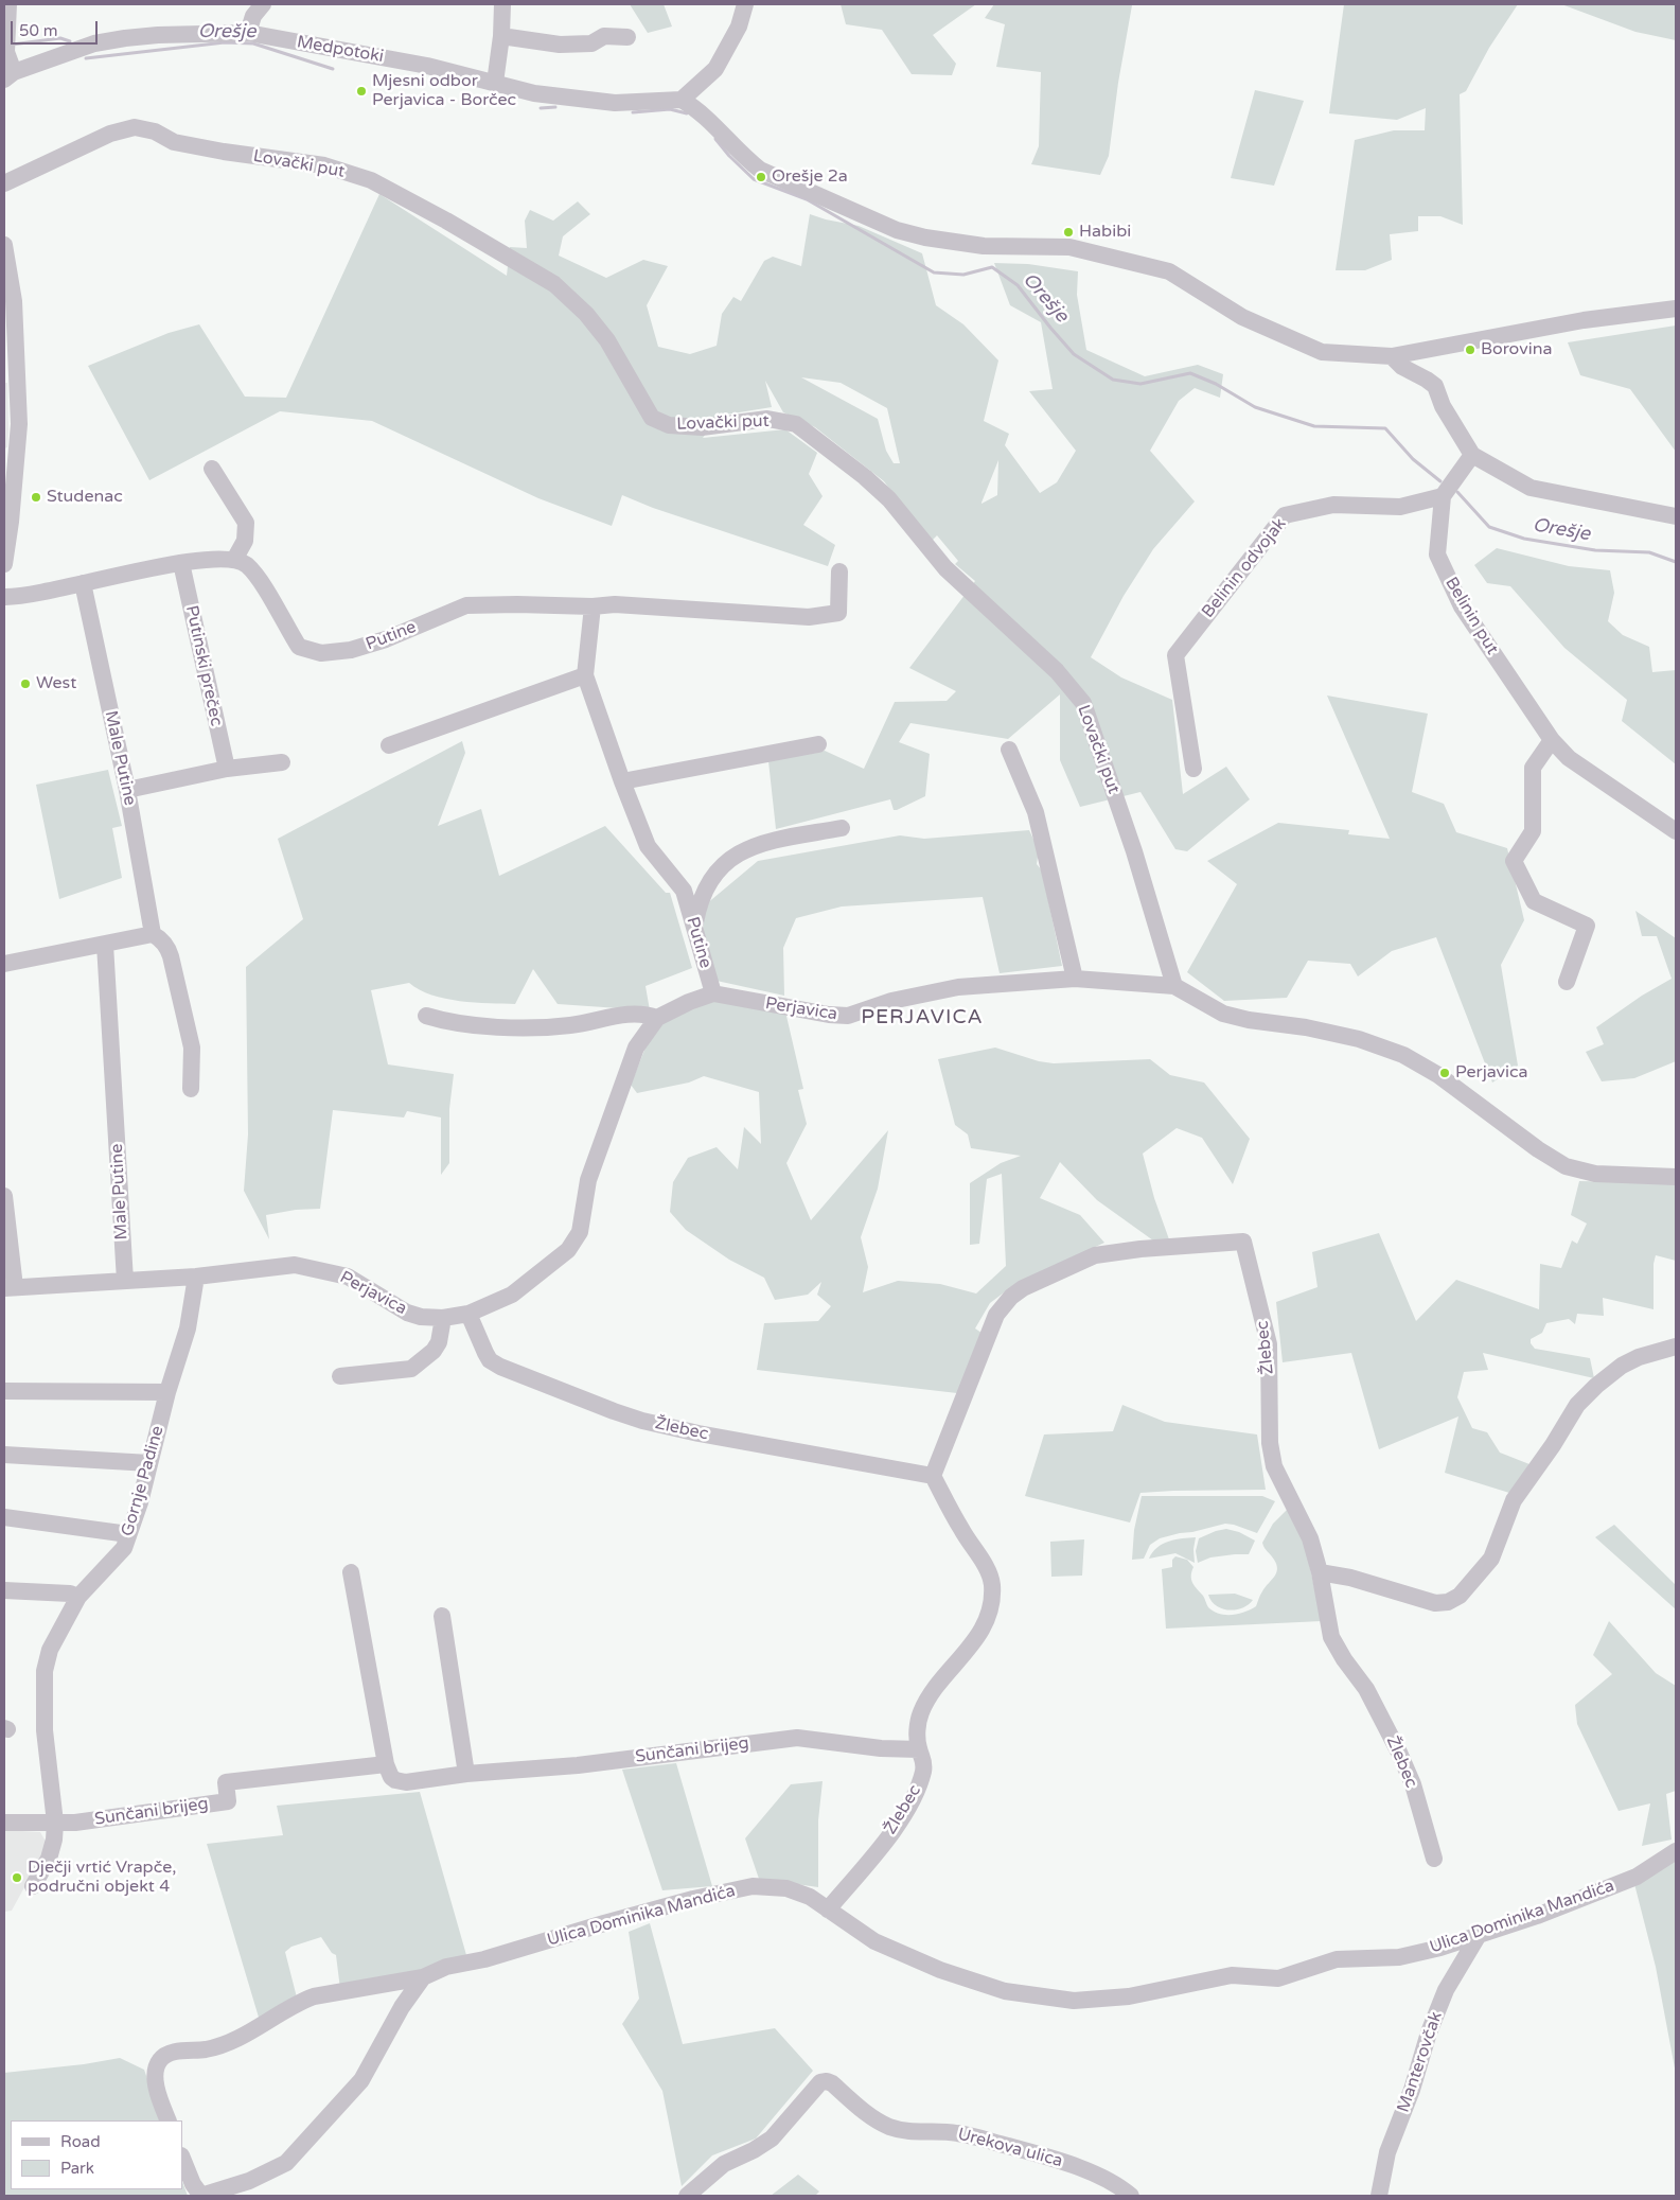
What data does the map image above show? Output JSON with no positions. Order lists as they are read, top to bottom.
{
  "streets": {
    "street": [
      "Medpotoki",
      "Lovački put",
      "Belinin odvojak",
      "Belinin put",
      "Putine",
      "Putinski prečec",
      "Male Putine",
      "Perjavica",
      "Žlebec",
      "Gornje Padine",
      "Sunčani brijeg",
      "Ulica Dominika Mandića",
      "Manterovčak",
      "Urekova ulica"
    ]
  },
  "crossings": [
    ["Lovački put", "Perjavica"],
    ["Belinin odvojak", "Belinin put"],
    ["Putine", "Perjavica"],
    ["Male Putine", "Perjavica"],
    ["Perjavica", "Žlebec"],
    ["Perjavica", "Gornje Padine"],
    ["Žlebec", "Sunčani brijeg"],
    ["Žlebec", "Ulica Dominika Mandića"],
    ["Gornje Padine", "Sunčani brijeg"],
    ["Ulica Dominika Mandića", "Manterovčak"]
  ],
  "districts": ["PERJAVICA"],
  "water": ["Orešje"],
  "places": [
    "Mjesni odbor Perjavica - Borčec",
    "Orešje 2a",
    "Habibi",
    "Borovina",
    "Studenac",
    "West",
    "Perjavica",
    "Dječji vrtić Vrapče, područni objekt 4"
  ],
  "legend": ["Road", "Park"],
  "scale_bar": "50 m"
}
